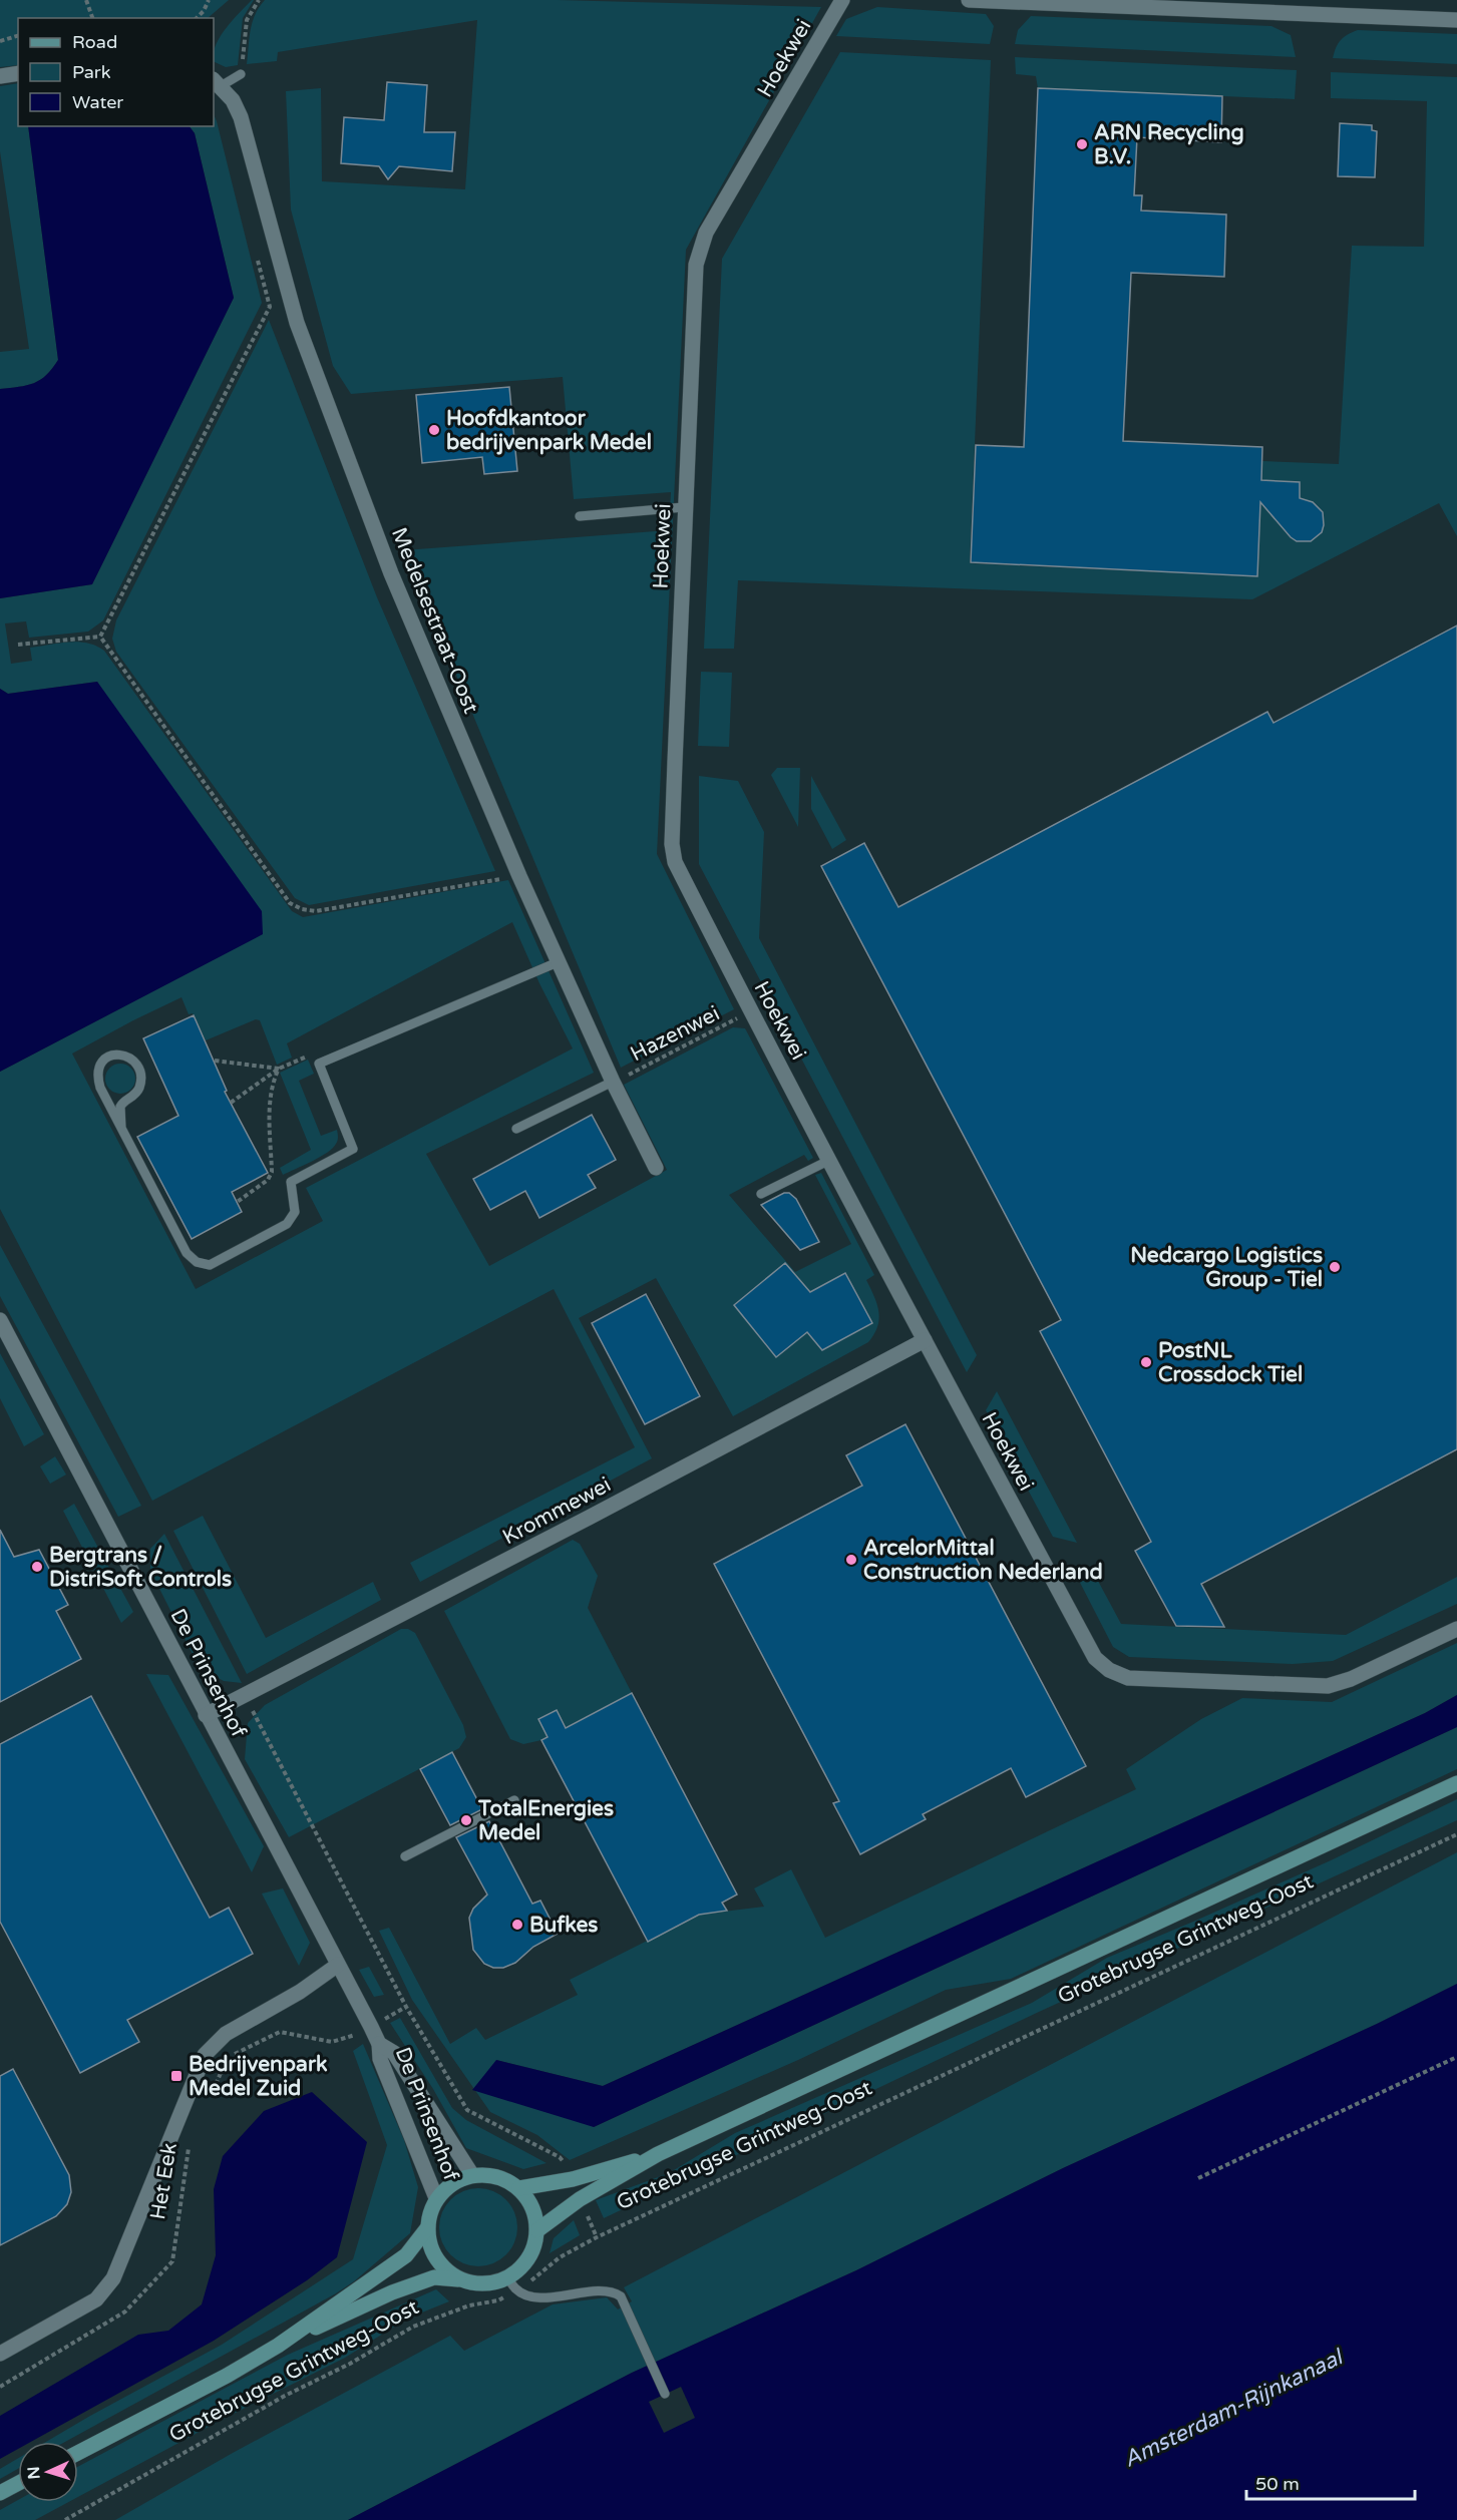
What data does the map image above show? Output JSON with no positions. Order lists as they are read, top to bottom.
{
  "streets": {
    "street": [
      "Hoekwei",
      "Medelsestraat-Oost",
      "Krommewei",
      "De Prinsenhof",
      "Grotebrugse Grintweg-Oost",
      "Het Eek"
    ],
    "path": ["Hazenwei"]
  },
  "crossings": [
    ["Hoekwei", "Hazenwei"],
    ["Hoekwei", "Krommewei"],
    ["Medelsestraat-Oost", "Hazenwei"],
    ["Krommewei", "De Prinsenhof"],
    ["De Prinsenhof", "Grotebrugse Grintweg-Oost"],
    ["De Prinsenhof", "Het Eek"]
  ],
  "water": ["Amsterdam-Rijnkanaal"],
  "places": {
    "other": [
      "ARN Recycling B.V.",
      "Hoofdkantoor bedrijvenpark Medel",
      "Nedcargo Logistics Group - Tiel",
      "PostNL Crossdock Tiel",
      "ArcelorMittal Construction Nederland",
      "Bergtrans / DistriSoft Controls",
      "TotalEnergies Medel",
      "Bufkes"
    ],
    "transit": ["Bedrijvenpark Medel Zuid"]
  },
  "legend": ["Road", "Park", "Water"],
  "scale_bar": "50 m",
  "north": "left"
}
